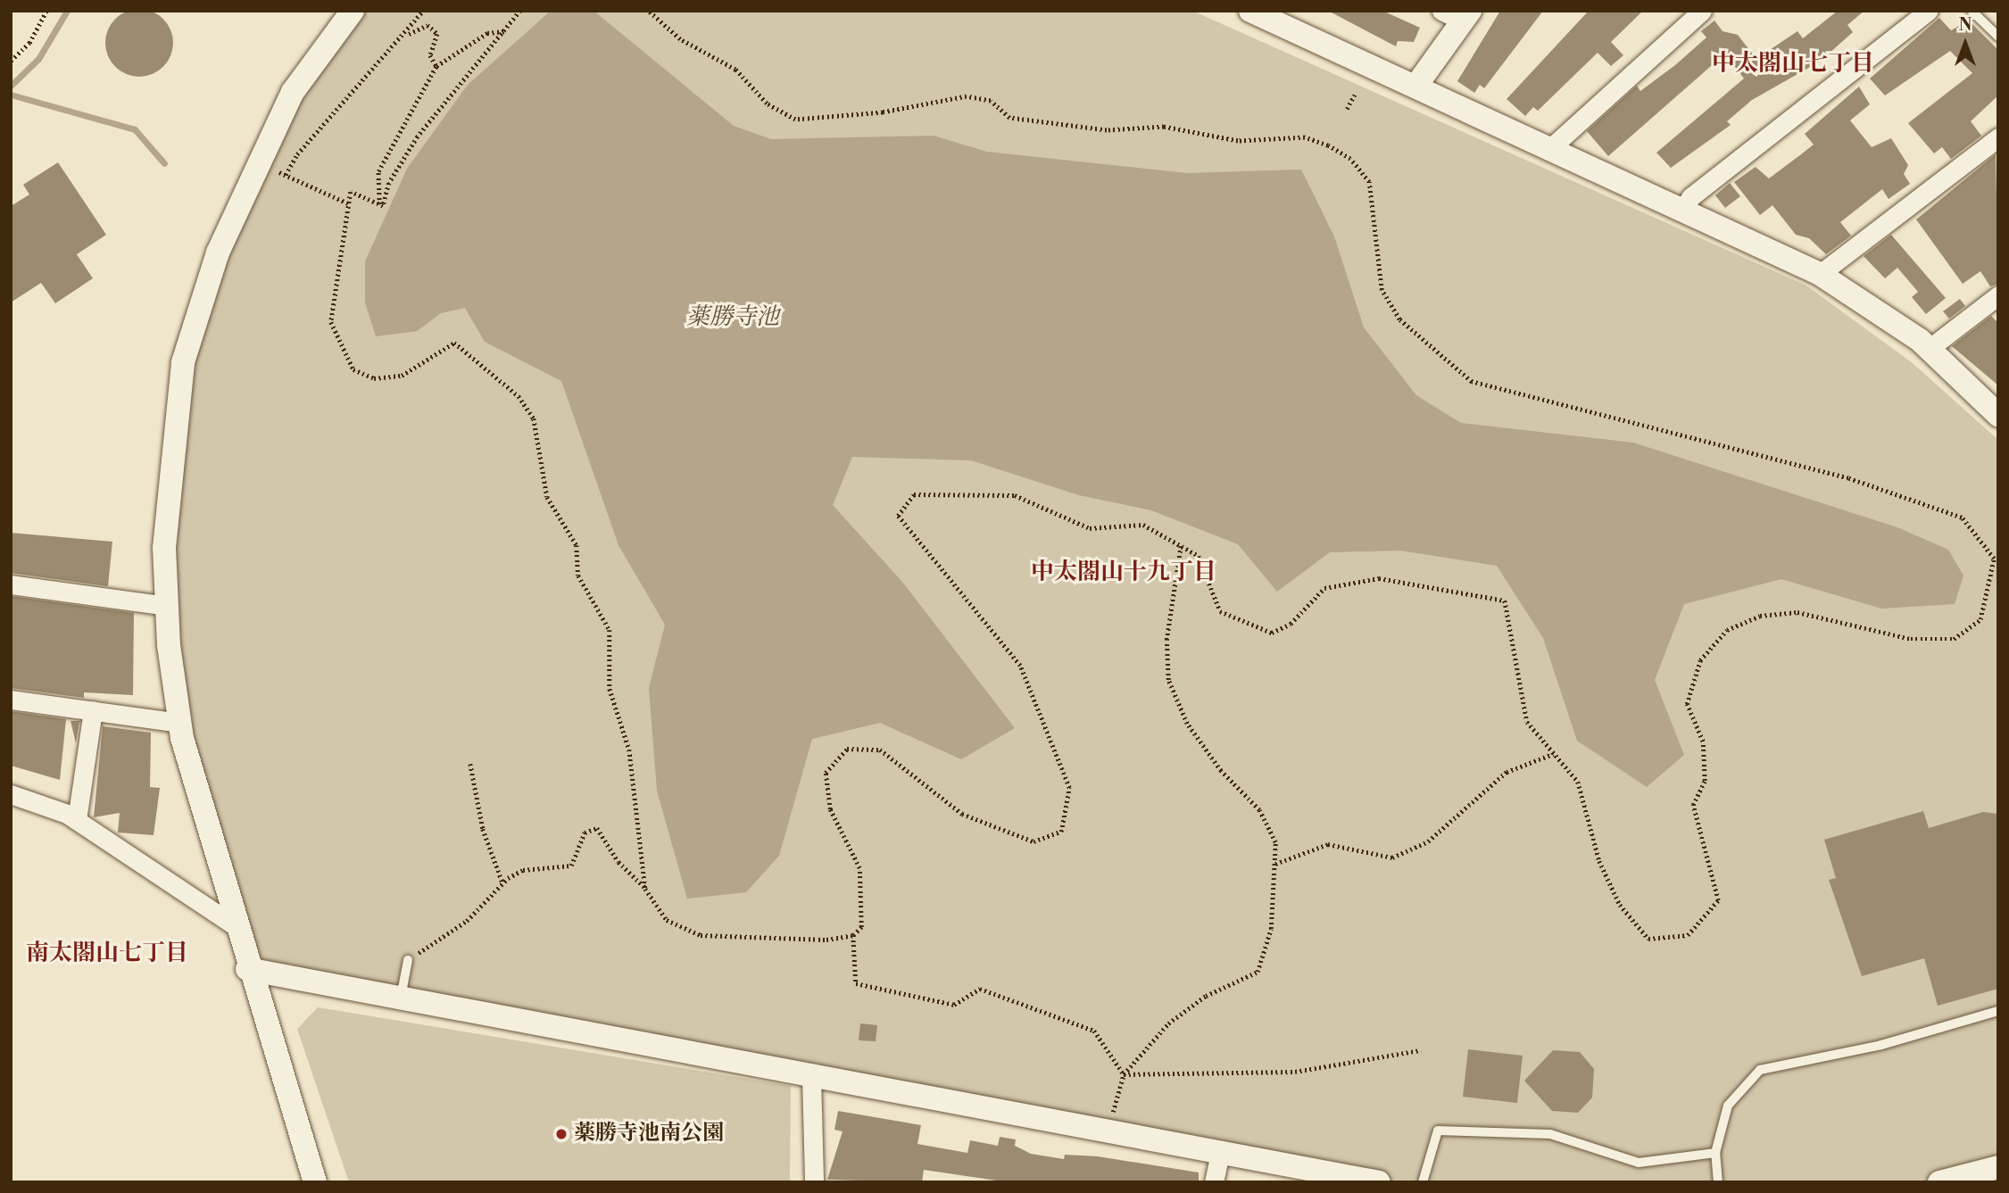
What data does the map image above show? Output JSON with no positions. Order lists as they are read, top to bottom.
{
  "districts": ["中太閤山七丁目", "中太閤山十九丁目", "南太閤山七丁目"],
  "water": ["薬勝寺池"],
  "places": ["薬勝寺池南公園"],
  "north": "top"
}
